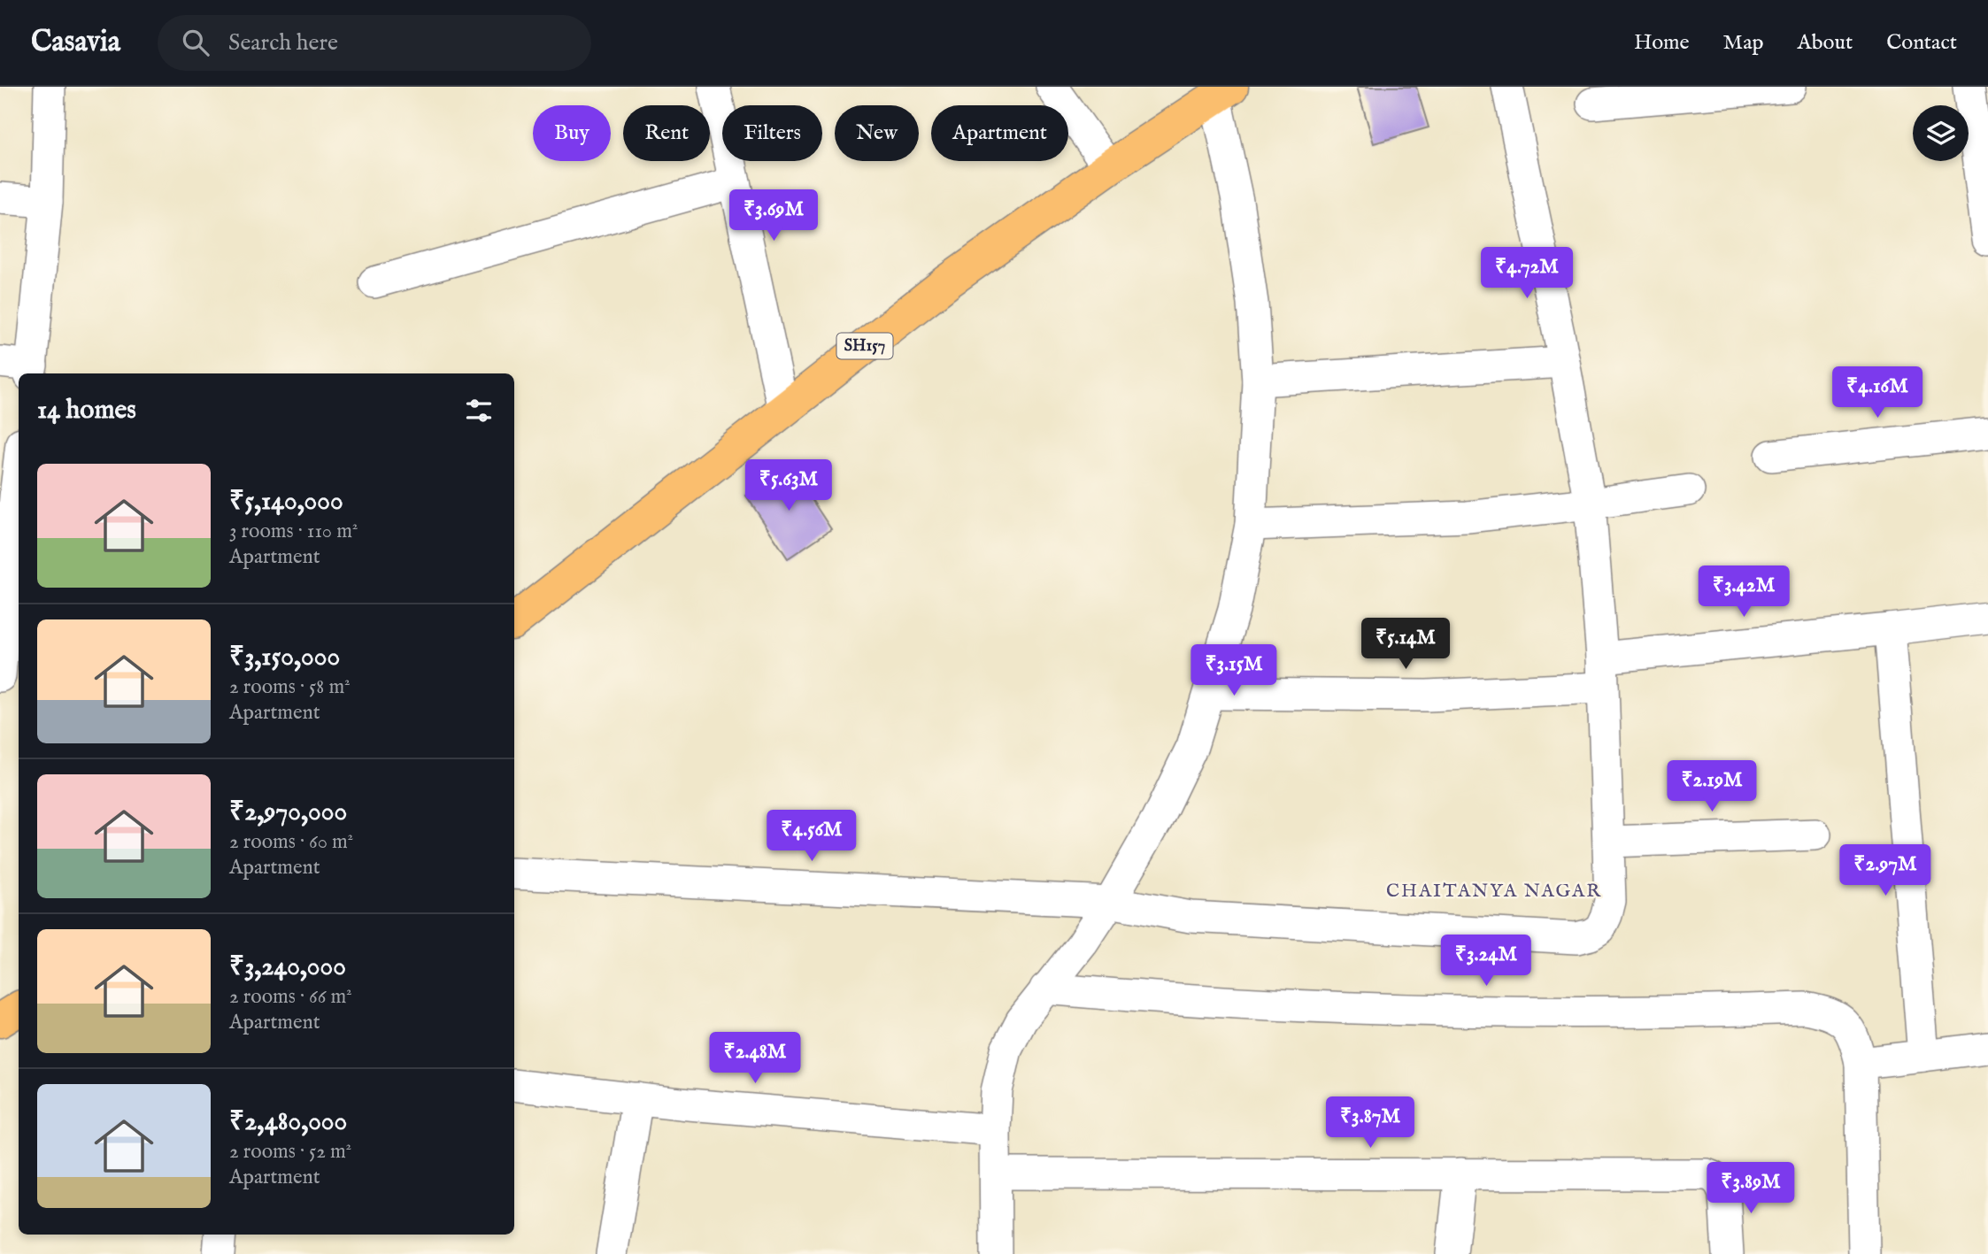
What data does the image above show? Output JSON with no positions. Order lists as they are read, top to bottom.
{
  "streets": {
    "main road": ["SH157"]
  },
  "districts": ["CHAITANYA NAGAR"],
  "page": {
    "header": "Casavia",
    "search": "Search here",
    "nav": [
      "Home",
      "Map",
      "About",
      "Contact"
    ],
    "chip": [
      "Buy",
      "Rent",
      "Filters",
      "New",
      "Apartment"
    ],
    "price": [
      "₹3.69M",
      "₹4.72M",
      "₹4.16M",
      "₹5.63M",
      "₹3.42M",
      "₹5.14M",
      "₹3.15M",
      "₹2.19M",
      "₹4.56M",
      "₹2.97M",
      "₹3.24M",
      "₹2.48M",
      "₹3.87M",
      "₹3.89M"
    ],
    "heading": "14 homes",
    "list": [
      {
        "name": "₹5,140,000",
        "note": "3 rooms · 110 m² · Apartment"
      },
      {
        "name": "₹3,150,000",
        "note": "2 rooms · 58 m² · Apartment"
      },
      {
        "name": "₹2,970,000",
        "note": "2 rooms · 60 m² · Apartment"
      },
      {
        "name": "₹3,240,000",
        "note": "2 rooms · 66 m² · Apartment"
      },
      {
        "name": "₹2,480,000",
        "note": "2 rooms · 52 m² · Apartment"
      }
    ]
  }
}
